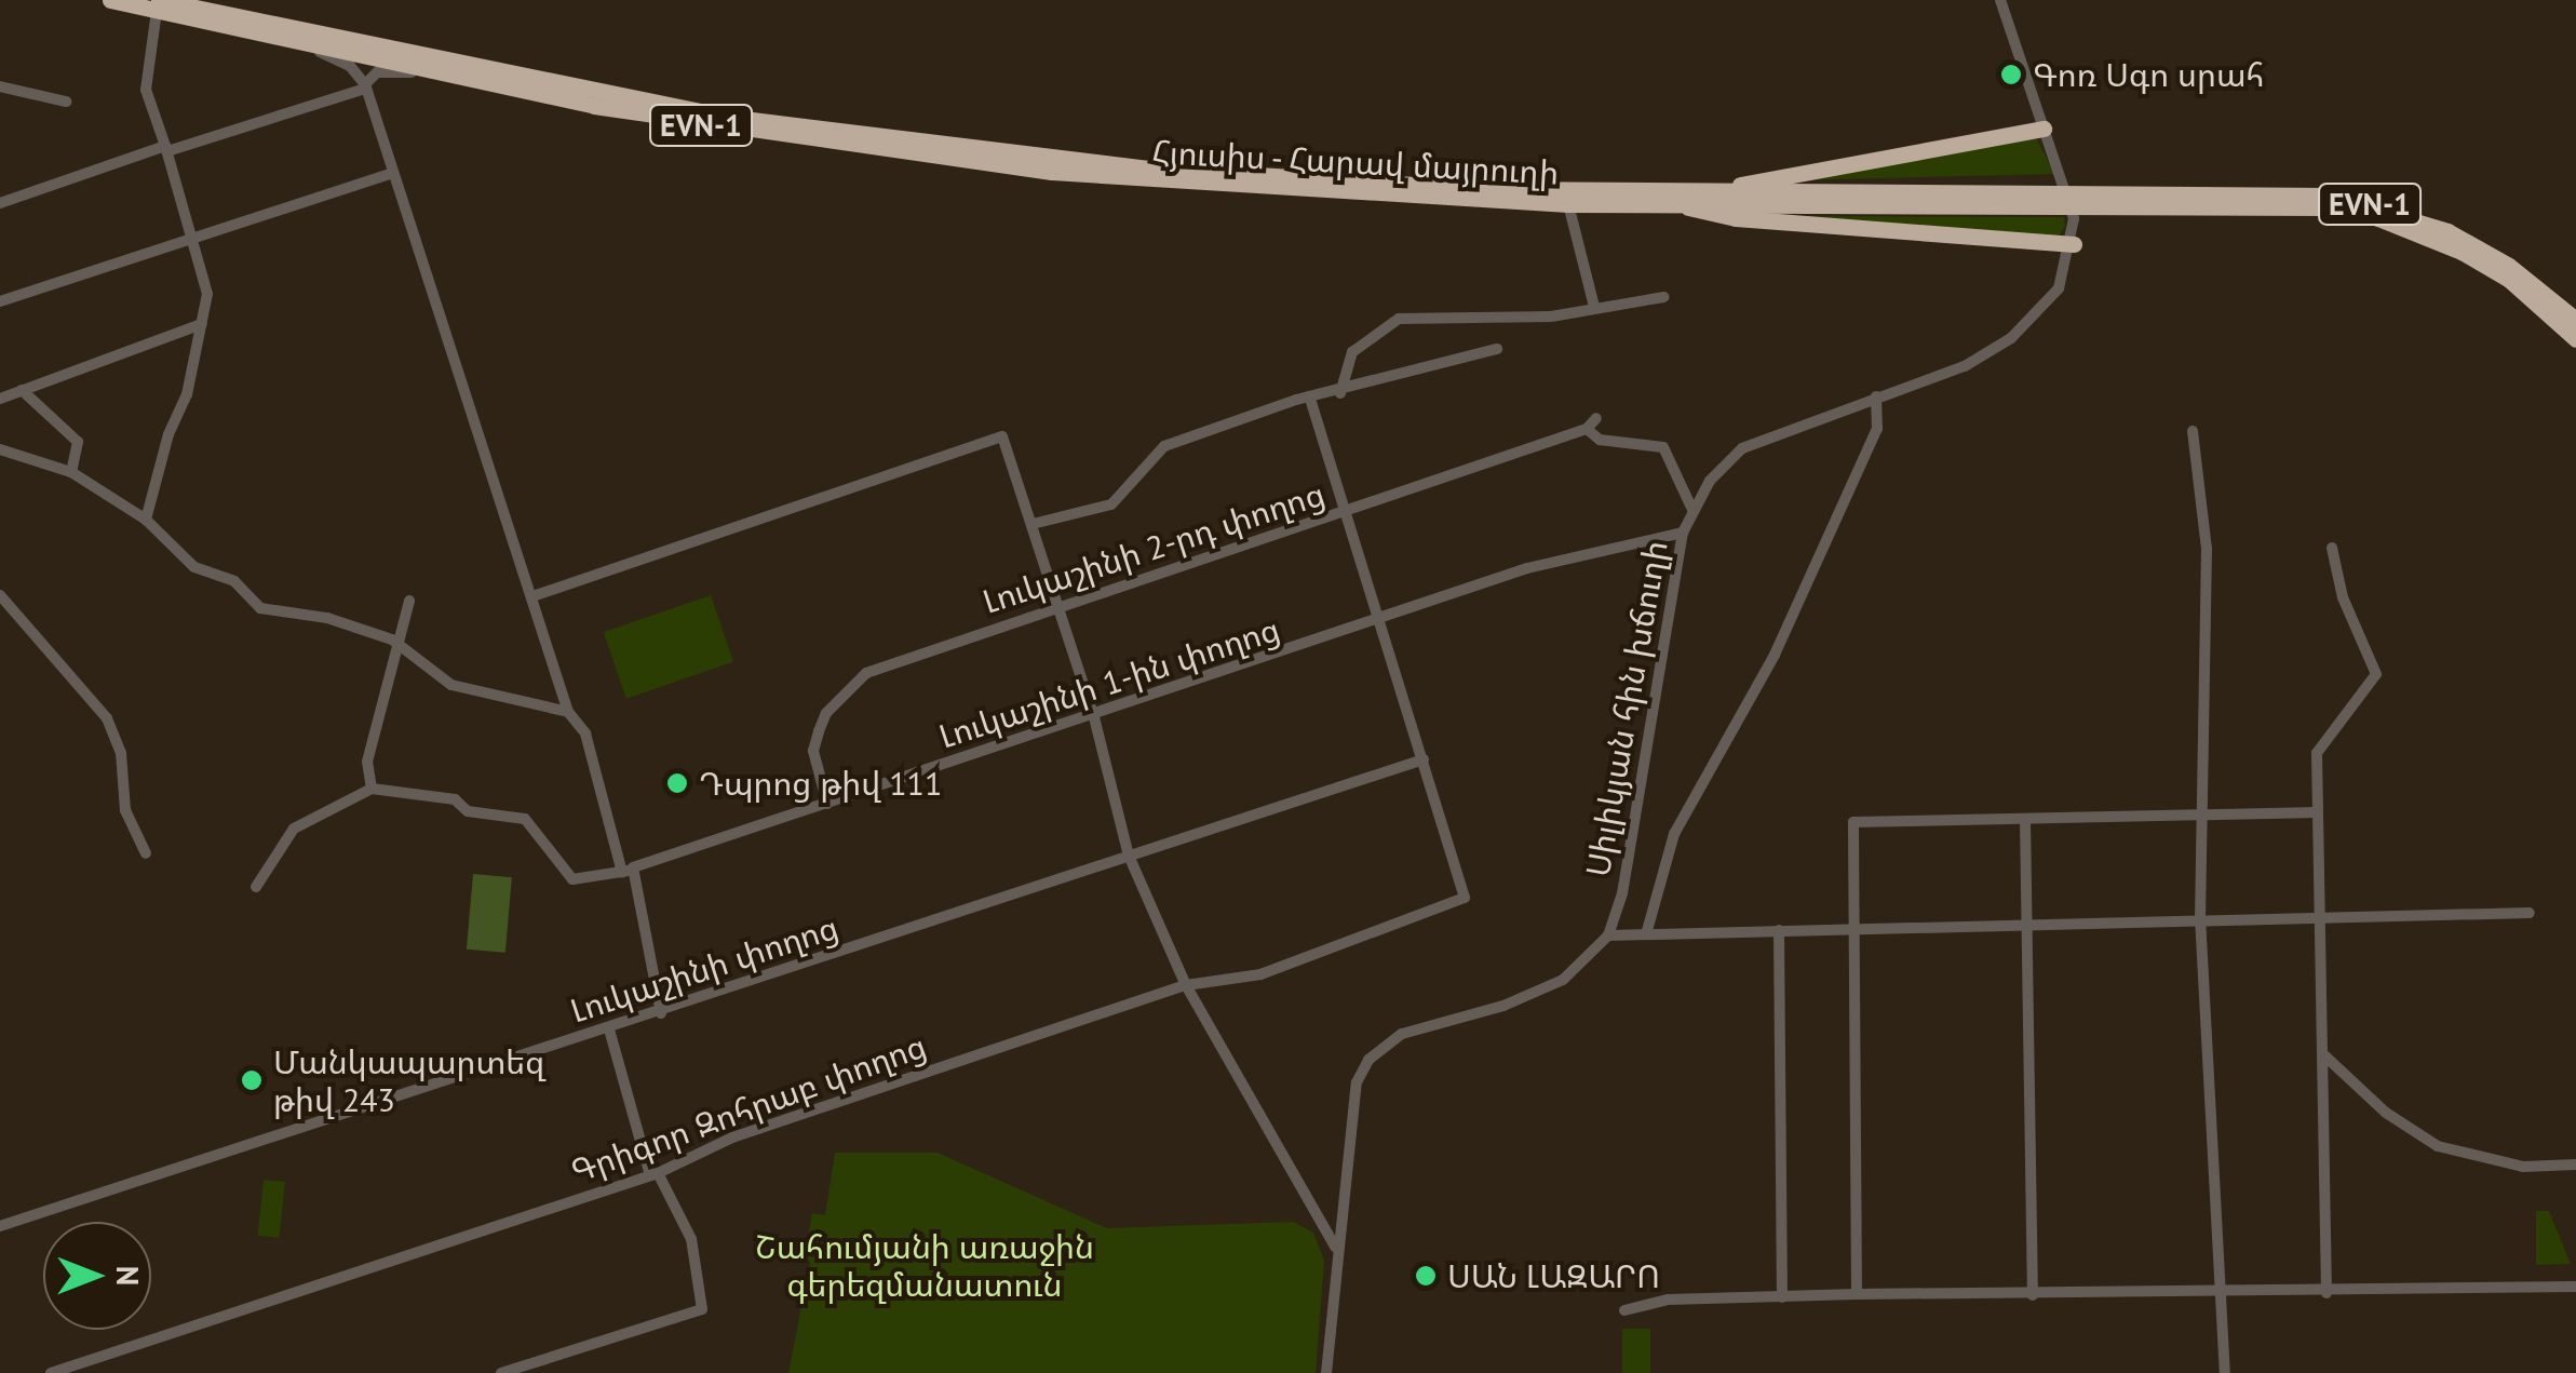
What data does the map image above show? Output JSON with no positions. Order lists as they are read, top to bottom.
{
  "streets": {
    "highway": ["EVN-1", "Հյուսիս - Հարավ մայրուղի"],
    "street": [
      "Լուկաշինի 2-րդ փողոց",
      "Լուկաշինի 1-ին փողոց",
      "Սիլիկյան հին խճուղի",
      "Լուկաշինի փողոց",
      "Գրիգոր Զոհրաբ փողոց"
    ]
  },
  "crossings": [
    ["Լուկաշինի 2-րդ փողոց", "Լուկաշինի 1-ին փողոց"],
    ["Լուկաշինի 1-ին փողոց", "Սիլիկյան հին խճուղի"],
    ["Լուկաշինի փողոց", "Գրիգոր Զոհրաբ փողոց"]
  ],
  "parks": ["Շահումյանի առաջին գերեզմանատուն"],
  "places": [
    "Գոռ Սգո սրահ",
    "Դպրոց թիվ 111",
    "Մանկապարտեզ թիվ 243",
    "ՍԱՆ ԼԱԶԱՐՈ"
  ],
  "north": "right"
}
